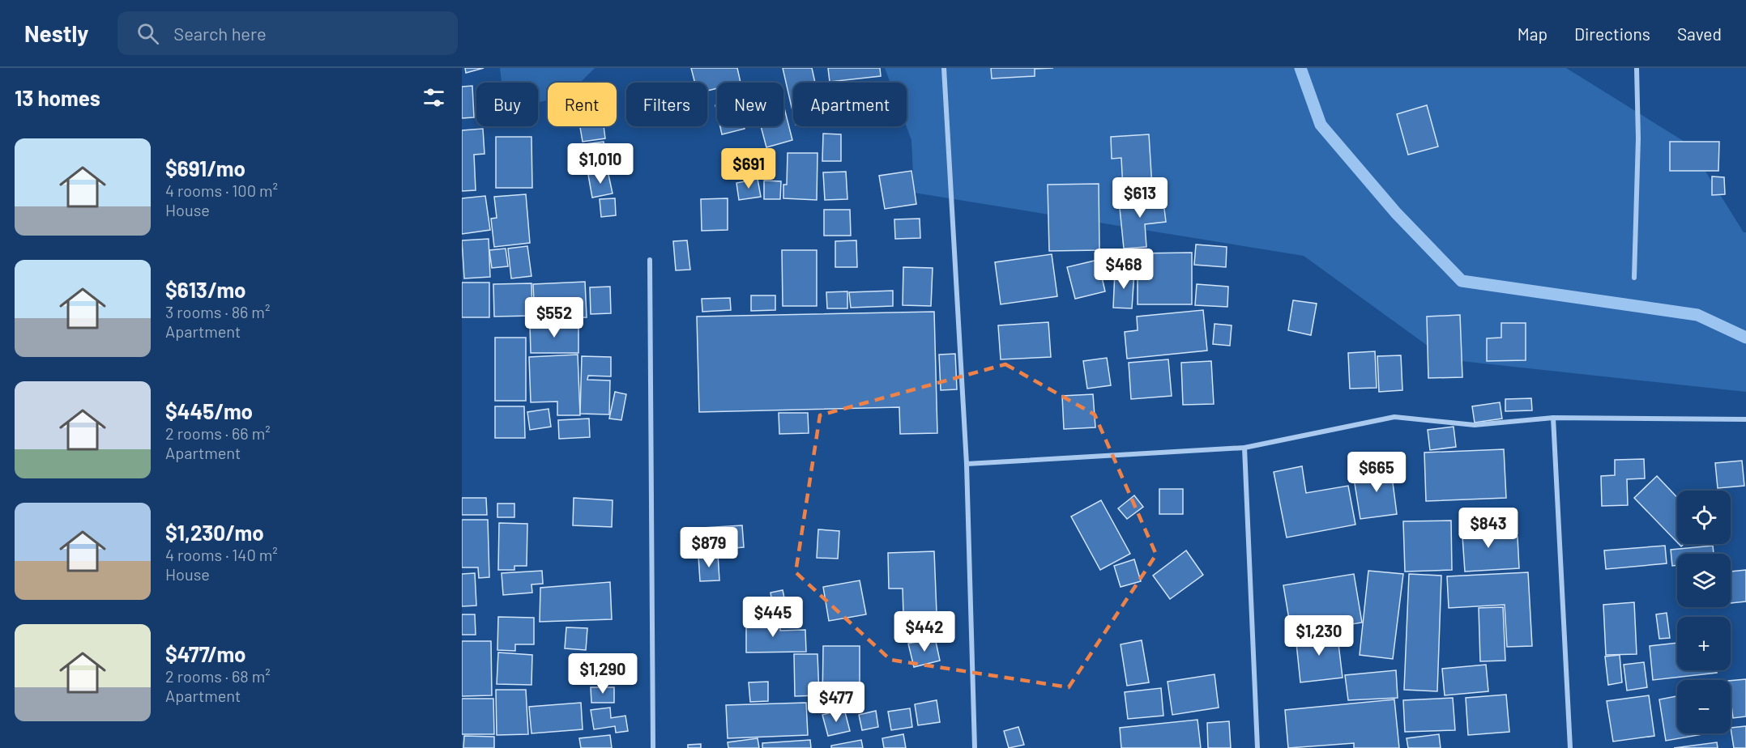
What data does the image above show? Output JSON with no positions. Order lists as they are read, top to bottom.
{
  "page": {
    "header": "Nestly",
    "search": "Search here",
    "nav": ["Map", "Directions", "Saved"],
    "heading": "13 homes",
    "chip": [
      "Buy",
      "Rent",
      "Filters",
      "New",
      "Apartment"
    ],
    "list": [
      {
        "name": "$691/mo",
        "note": "4 rooms · 100 m² · House"
      },
      {
        "name": "$613/mo",
        "note": "3 rooms · 86 m² · Apartment"
      },
      {
        "name": "$445/mo",
        "note": "2 rooms · 66 m² · Apartment"
      },
      {
        "name": "$1,230/mo",
        "note": "4 rooms · 140 m² · House"
      },
      {
        "name": "$477/mo",
        "note": "2 rooms · 68 m² · Apartment"
      }
    ],
    "price": [
      "$1,010",
      "$691",
      "$613",
      "$468",
      "$552",
      "$665",
      "$843",
      "$879",
      "$445",
      "$442",
      "$1,230",
      "$1,290",
      "$477"
    ],
    "map_buttons": ["+", "−"]
  }
}
